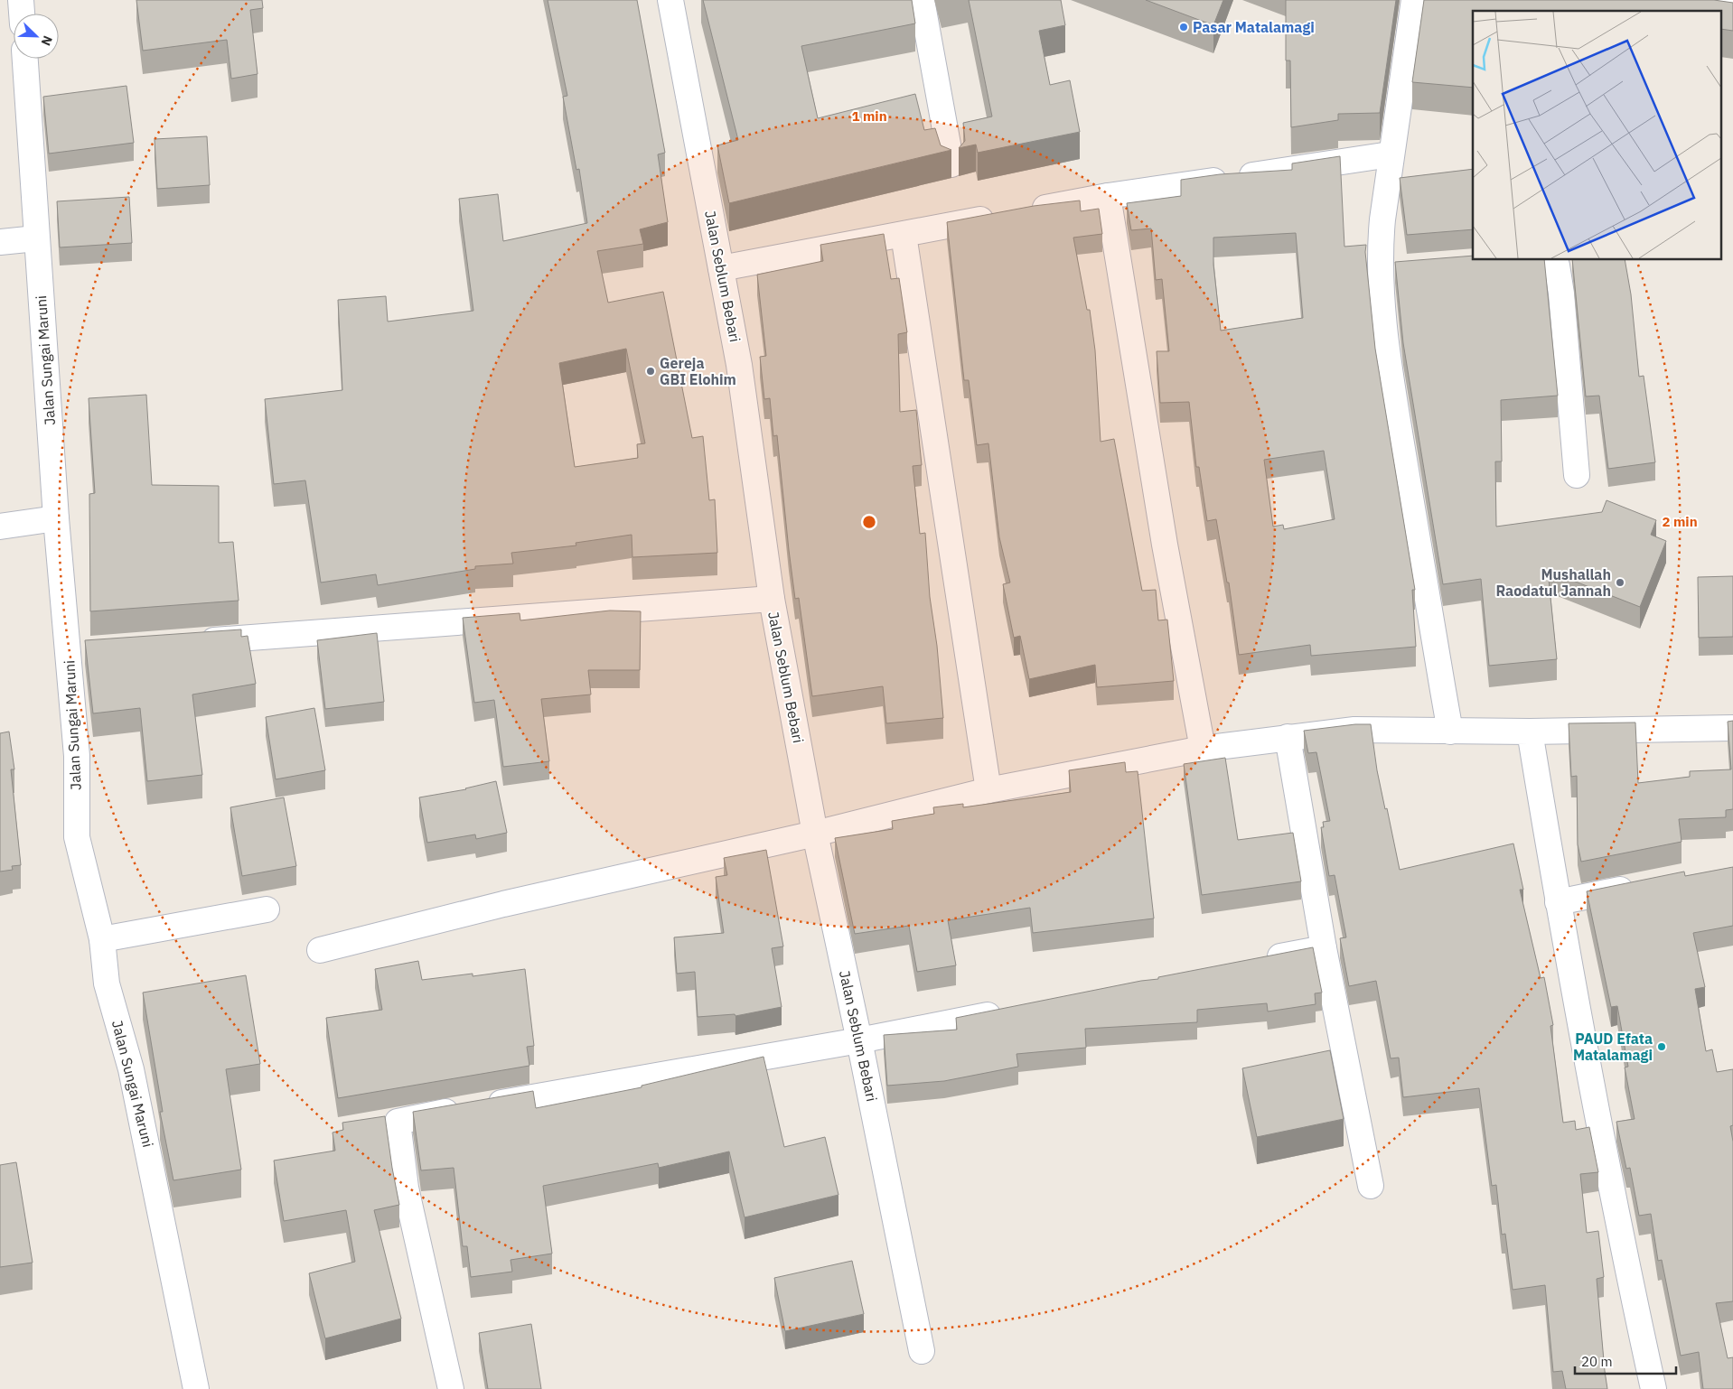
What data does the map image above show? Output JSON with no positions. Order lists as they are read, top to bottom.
{
  "streets": {
    "street": ["Jalan Seblum Bebari", "Jalan Sungai Maruni"]
  },
  "places": [
    "Pasar Matalamagi",
    "Gereja GBI Elohim",
    "Mushallah Raodatul Jannah",
    "PAUD Efata Matalamagi"
  ],
  "scale_bar": "20 m",
  "north": "bottom right",
  "rings": ["1 min", "2 min"]
}
